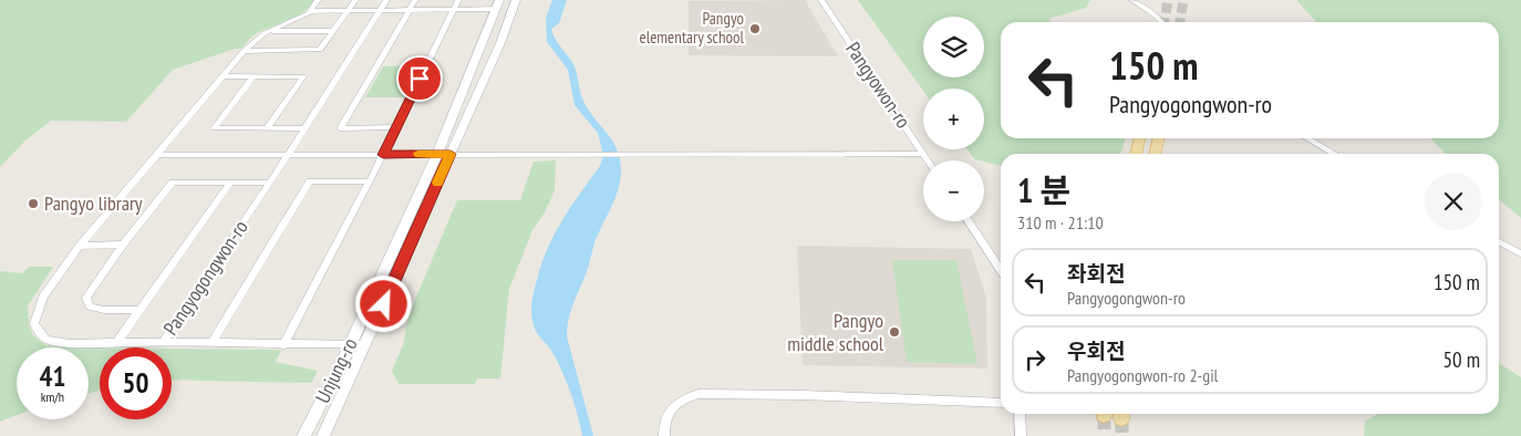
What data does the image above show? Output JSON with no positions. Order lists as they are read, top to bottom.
{
  "streets": {
    "main road": ["Unjung-ro"],
    "street": ["Pangyowon-ro", "Pangyogongwon-ro"]
  },
  "crossings": [
    ["Pangyogongwon-ro", "Unjung-ro"]
  ],
  "places": ["Pangyo elementary school", "Pangyo library", "Pangyo middle school"],
  "page": {
    "map_buttons": ["+", "−"],
    "turn": ["150 m", "Pangyogongwon-ro"],
    "heading": ["1 분", "310 m · 21:10"],
    "list": [
      {
        "name": "좌회전",
        "note": "Pangyogongwon-ro",
        "value": "150 m"
      },
      {
        "name": "우회전",
        "note": "Pangyogongwon-ro 2-gil",
        "value": "50 m"
      }
    ],
    "speed": "41 km/h",
    "limit": "50"
  }
}
